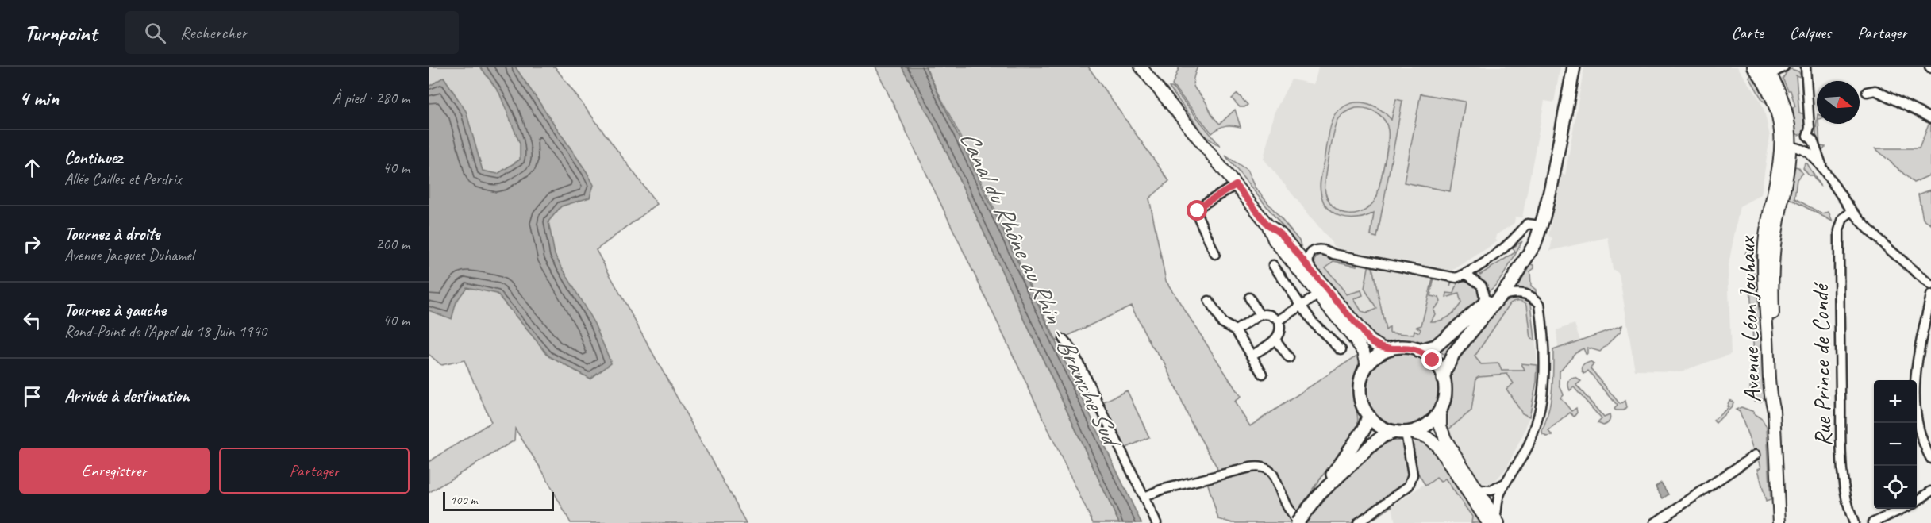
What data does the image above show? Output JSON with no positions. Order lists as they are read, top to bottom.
{
  "streets": {
    "main road": ["Avenue Léon Jouhaux"],
    "street": ["Rue Prince de Condé"]
  },
  "water": ["Canal du Rhône au Rhin - Branche Sud"],
  "scale_bar": "100 m",
  "north": "right",
  "page": {
    "header": "Turnpoint",
    "search": "Rechercher",
    "nav": ["Carte", "Calques", "Partager"],
    "heading": ["4 min", "À pied · 280 m"],
    "list": [
      ["Continuez", "Allée Cailles et Perdrix", "40 m"],
      ["Tournez à droite", "Avenue Jacques Duhamel", "200 m"],
      ["Tournez à gauche", "Rond-Point de l’Appel du 18 Juin 1940", "40 m"],
      "Arrivée à destination"
    ],
    "map_buttons": ["+", "−"],
    "buttons": ["Enregistrer", "Partager"],
    "scale": "100 m"
  }
}
